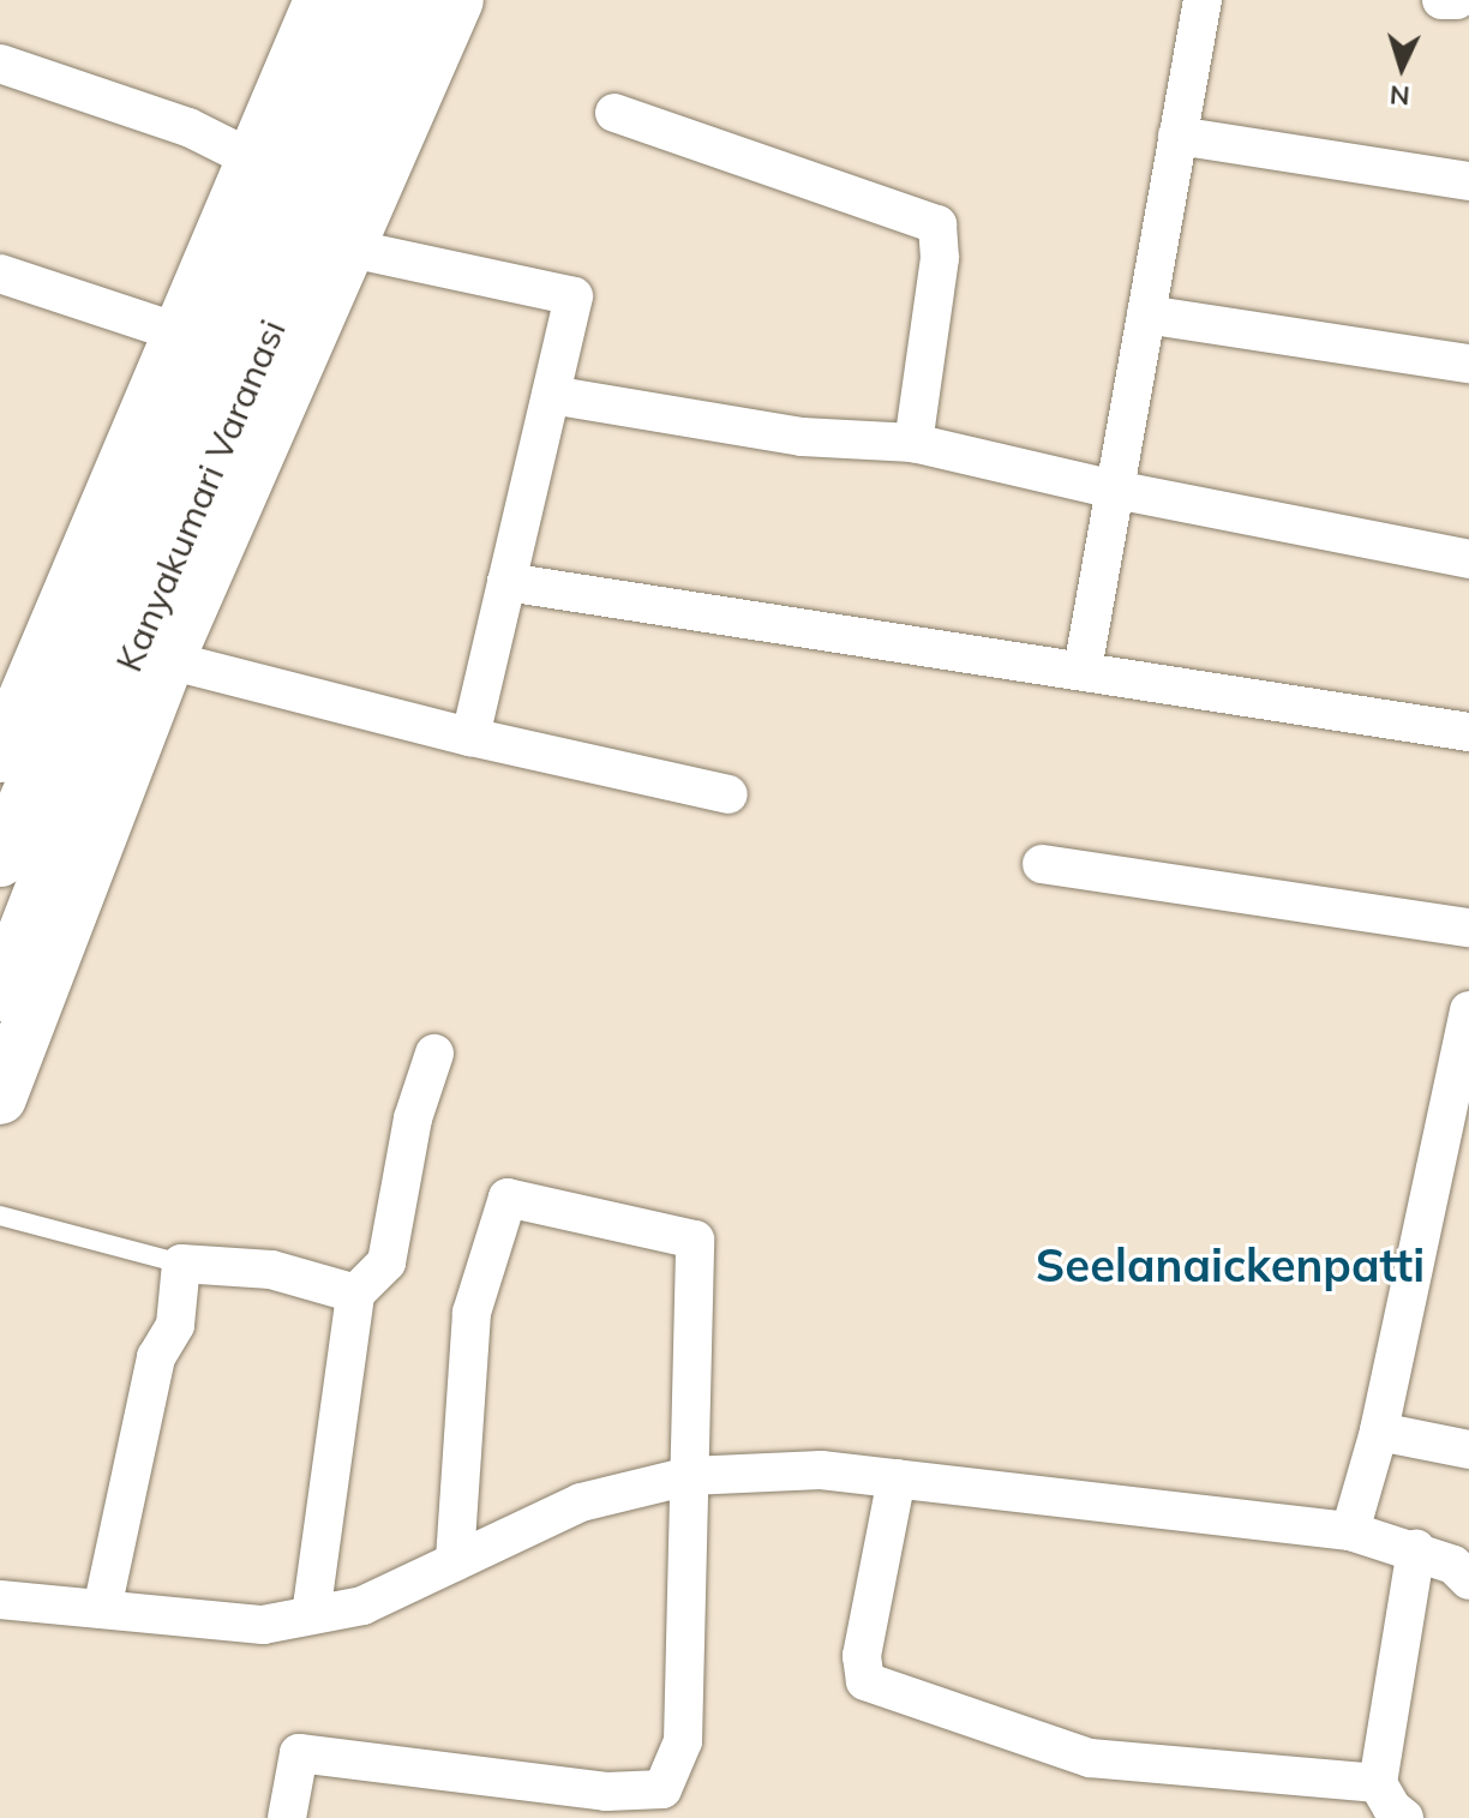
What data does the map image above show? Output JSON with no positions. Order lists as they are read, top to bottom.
{
  "streets": {
    "main road": ["Kanyakumari Varanasi"]
  },
  "districts": ["Seelanaickenpatti"],
  "north": "bottom"
}
